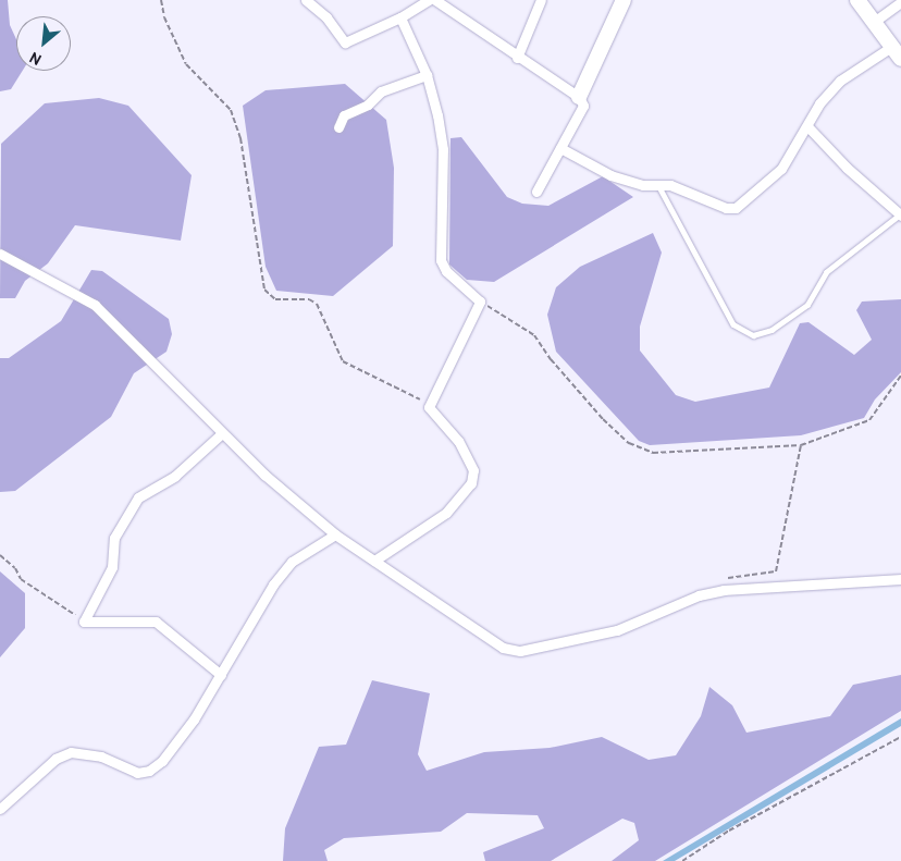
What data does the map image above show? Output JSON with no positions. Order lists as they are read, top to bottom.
{
  "north": "bottom left"
}
